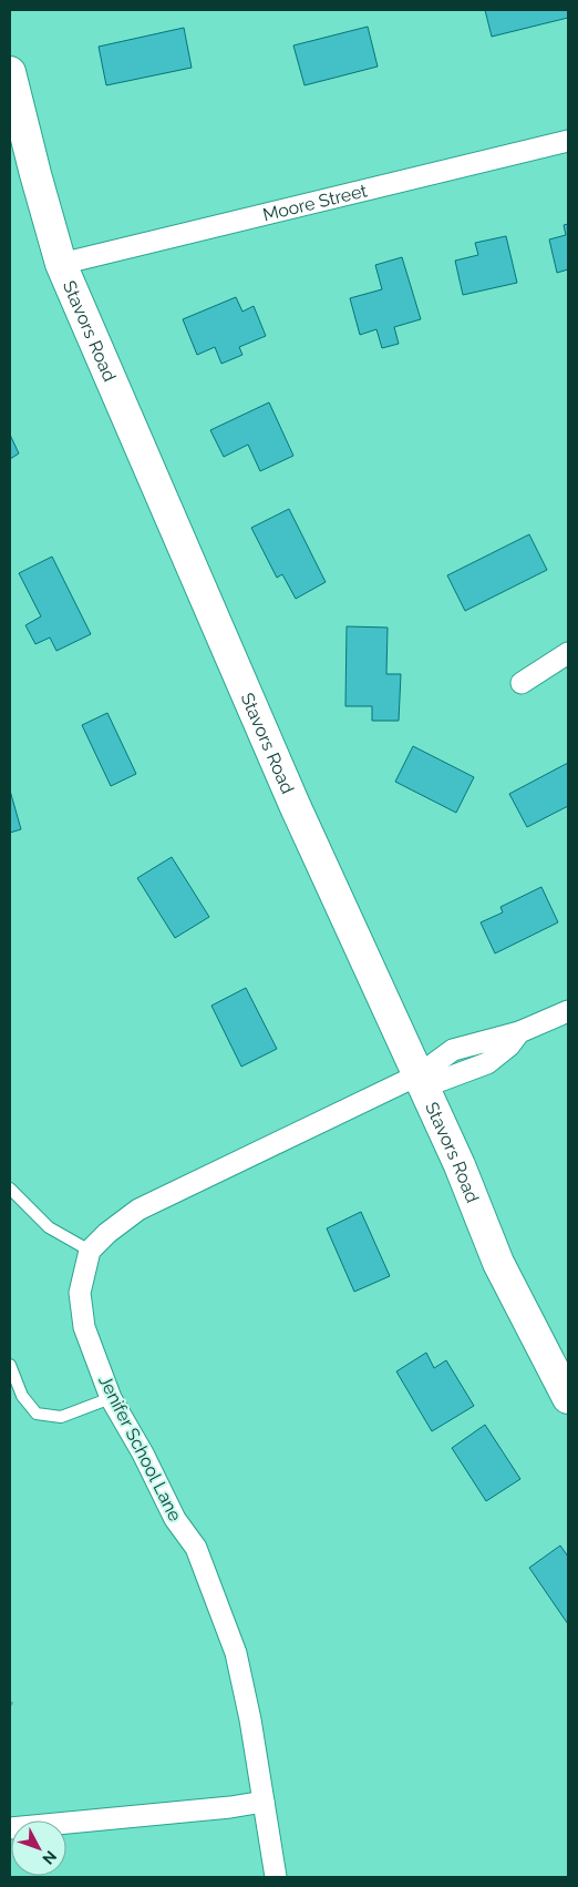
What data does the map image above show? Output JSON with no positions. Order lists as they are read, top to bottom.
{
  "streets": {
    "street": ["Moore Street", "Stavors Road", "Jenifer School Lane"]
  },
  "crossings": [
    ["Moore Street", "Stavors Road"]
  ],
  "north": "bottom right"
}
